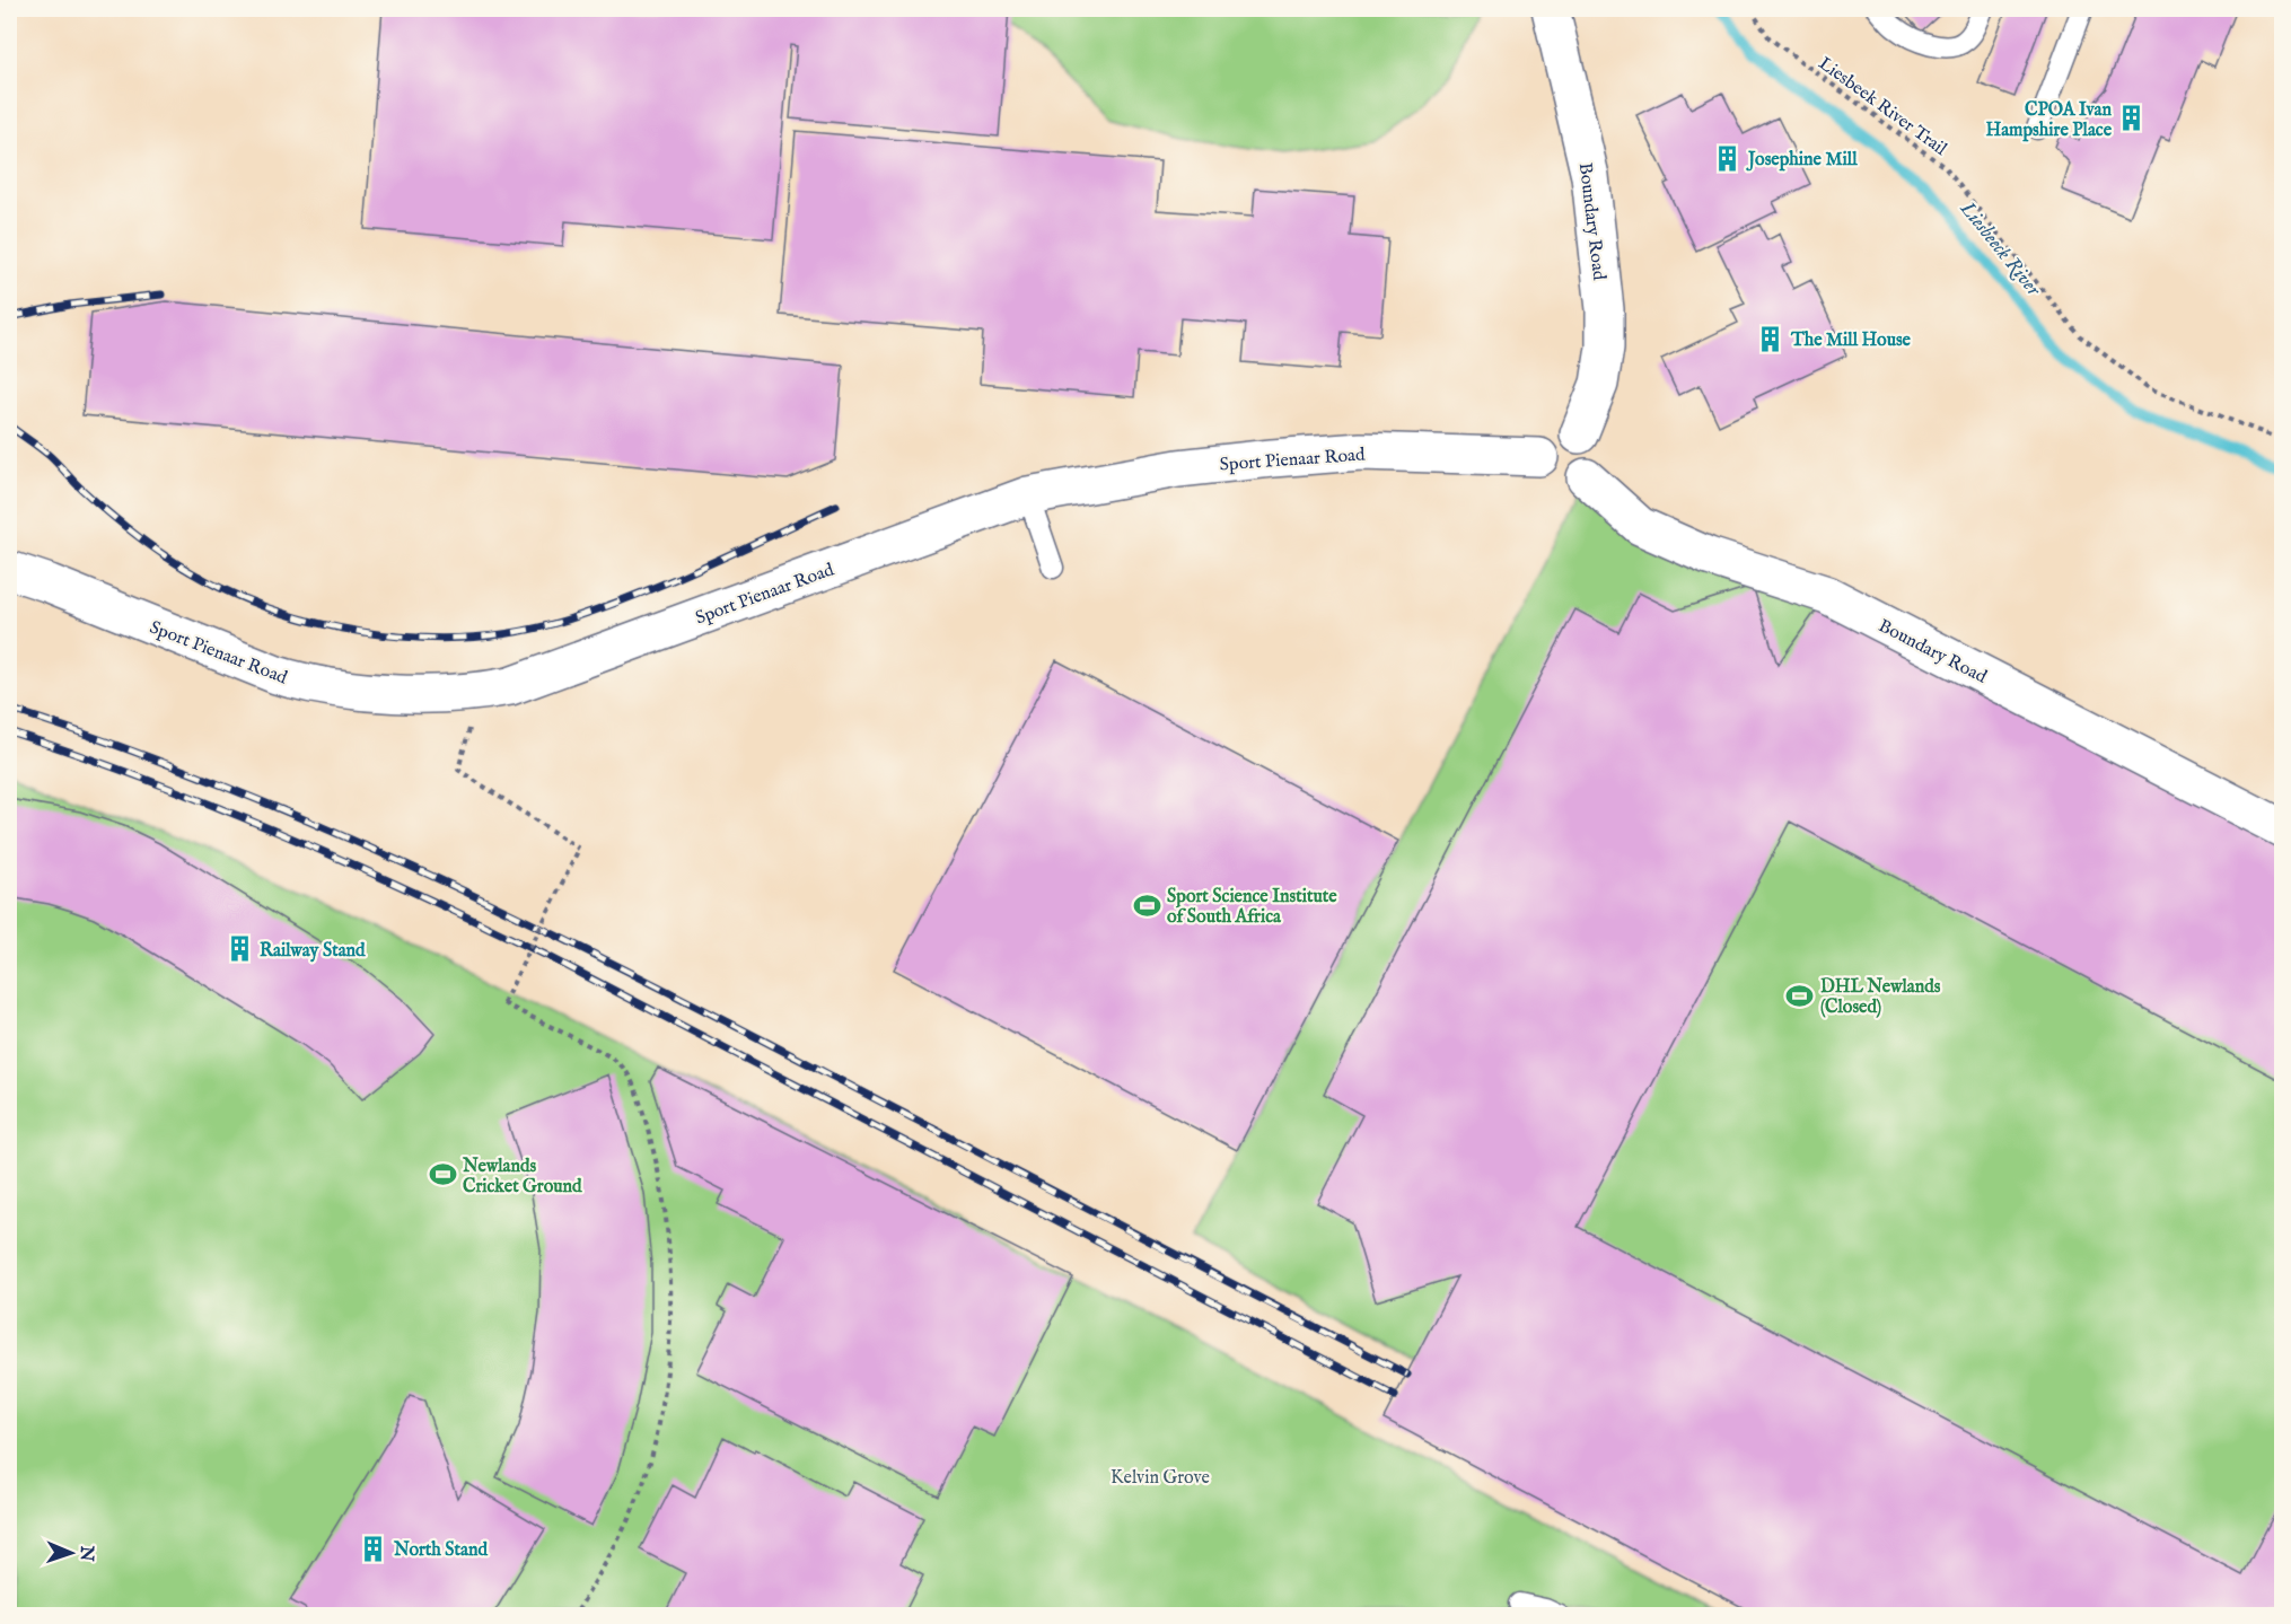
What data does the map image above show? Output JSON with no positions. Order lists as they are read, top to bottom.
{
  "streets": {
    "street": ["Boundary Road", "Sport Pienaar Road"],
    "path": ["Liesbeek River Trail"]
  },
  "crossings": [
    ["Boundary Road", "Sport Pienaar Road"]
  ],
  "water": ["Liesbeeck River"],
  "parks": ["Kelvin Grove"],
  "places": {
    "building": [
      "CPOA Ivan Hampshire Place",
      "Josephine Mill",
      "The Mill House",
      "Railway Stand",
      "North Stand"
    ],
    "sports": ["Sport Science Institute of South Africa", "DHL Newlands (Closed)", "Newlands Cricket Ground"]
  },
  "north": "right"
}
